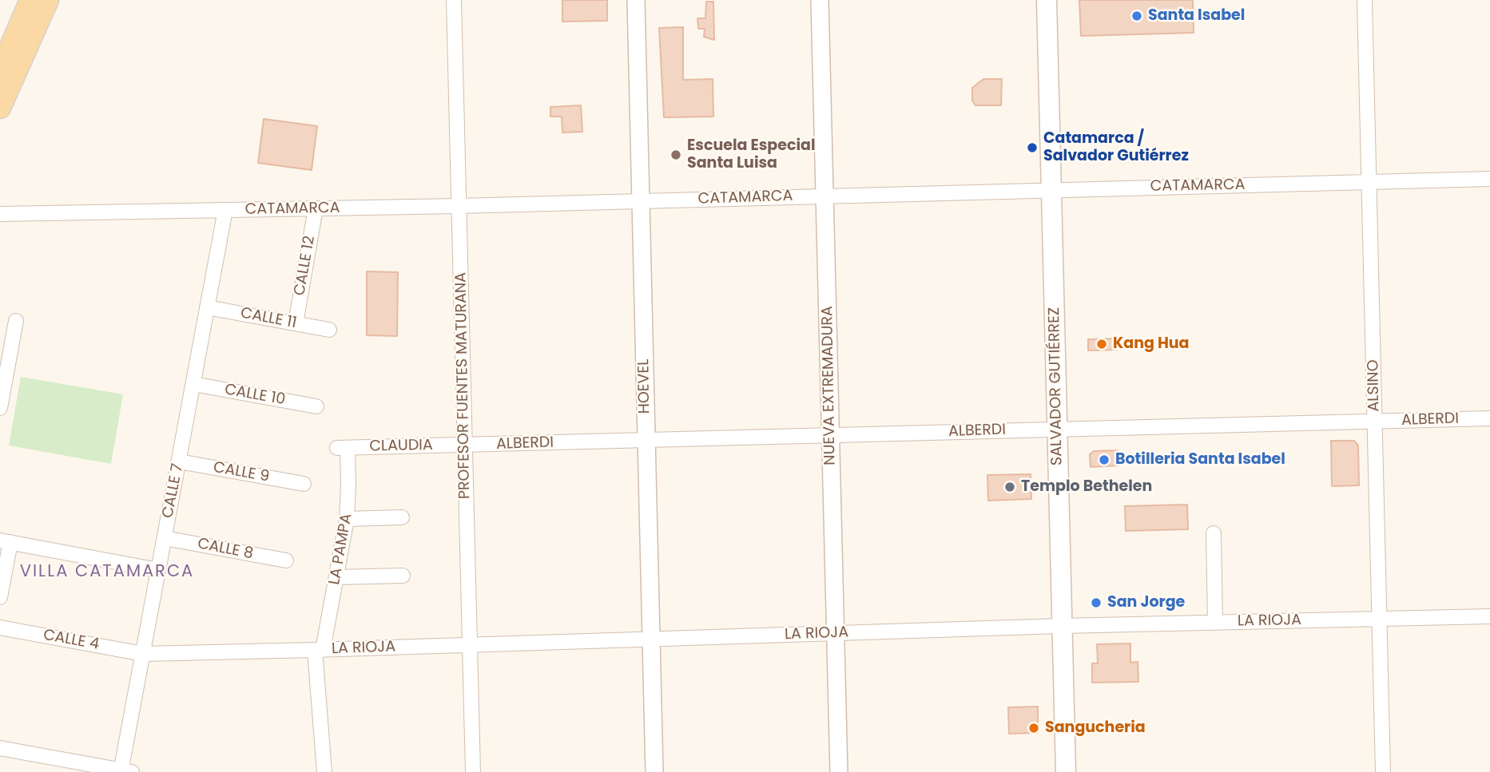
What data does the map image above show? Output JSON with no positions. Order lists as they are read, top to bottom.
{
  "streets": {
    "main road": ["SALVADOR GUTIÉRREZ"],
    "street": [
      "CATAMARCA",
      "CALLE 12",
      "CALLE 11",
      "PROFESOR FUENTES MATURANA",
      "NUEVA EXTREMADURA",
      "ALSINO",
      "HOEVEL",
      "CALLE 10",
      "ALBERDI",
      "CLAUDIA",
      "CALLE 9",
      "CALLE 7",
      "CALLE 8",
      "LA PAMPA",
      "LA RIOJA",
      "CALLE 4"
    ]
  },
  "crossings": [
    ["CATAMARCA", "CALLE 12"],
    ["CATAMARCA", "PROFESOR FUENTES MATURANA"],
    ["CATAMARCA", "NUEVA EXTREMADURA"],
    ["CATAMARCA", "ALSINO"],
    ["CATAMARCA", "HOEVEL"],
    ["CATAMARCA", "SALVADOR GUTIÉRREZ"],
    ["CATAMARCA", "CALLE 7"],
    ["CALLE 12", "CALLE 11"],
    ["CALLE 11", "CALLE 7"],
    ["PROFESOR FUENTES MATURANA", "ALBERDI"],
    ["PROFESOR FUENTES MATURANA", "CLAUDIA"],
    ["PROFESOR FUENTES MATURANA", "LA RIOJA"],
    ["NUEVA EXTREMADURA", "ALBERDI"],
    ["NUEVA EXTREMADURA", "LA RIOJA"],
    ["ALSINO", "ALBERDI"],
    ["ALSINO", "LA RIOJA"],
    ["HOEVEL", "ALBERDI"],
    ["HOEVEL", "LA RIOJA"],
    ["SALVADOR GUTIÉRREZ", "ALBERDI"],
    ["SALVADOR GUTIÉRREZ", "LA RIOJA"],
    ["CALLE 10", "CALLE 7"],
    ["ALBERDI", "CLAUDIA"],
    ["CLAUDIA", "LA PAMPA"],
    ["CALLE 9", "CALLE 7"],
    ["CALLE 7", "CALLE 8"],
    ["CALLE 7", "LA RIOJA"],
    ["CALLE 7", "CALLE 4"],
    ["LA PAMPA", "LA RIOJA"],
    ["LA RIOJA", "CALLE 4"]
  ],
  "districts": ["VILLA CATAMARCA"],
  "places": [
    "Santa Isabel",
    "Catamarca / Salvador Gutiérrez",
    "Escuela Especial Santa Luisa",
    "Kang Hua",
    "Botilleria Santa Isabel",
    "Templo Bethelen",
    "San Jorge",
    "Sangucheria"
  ]
}
